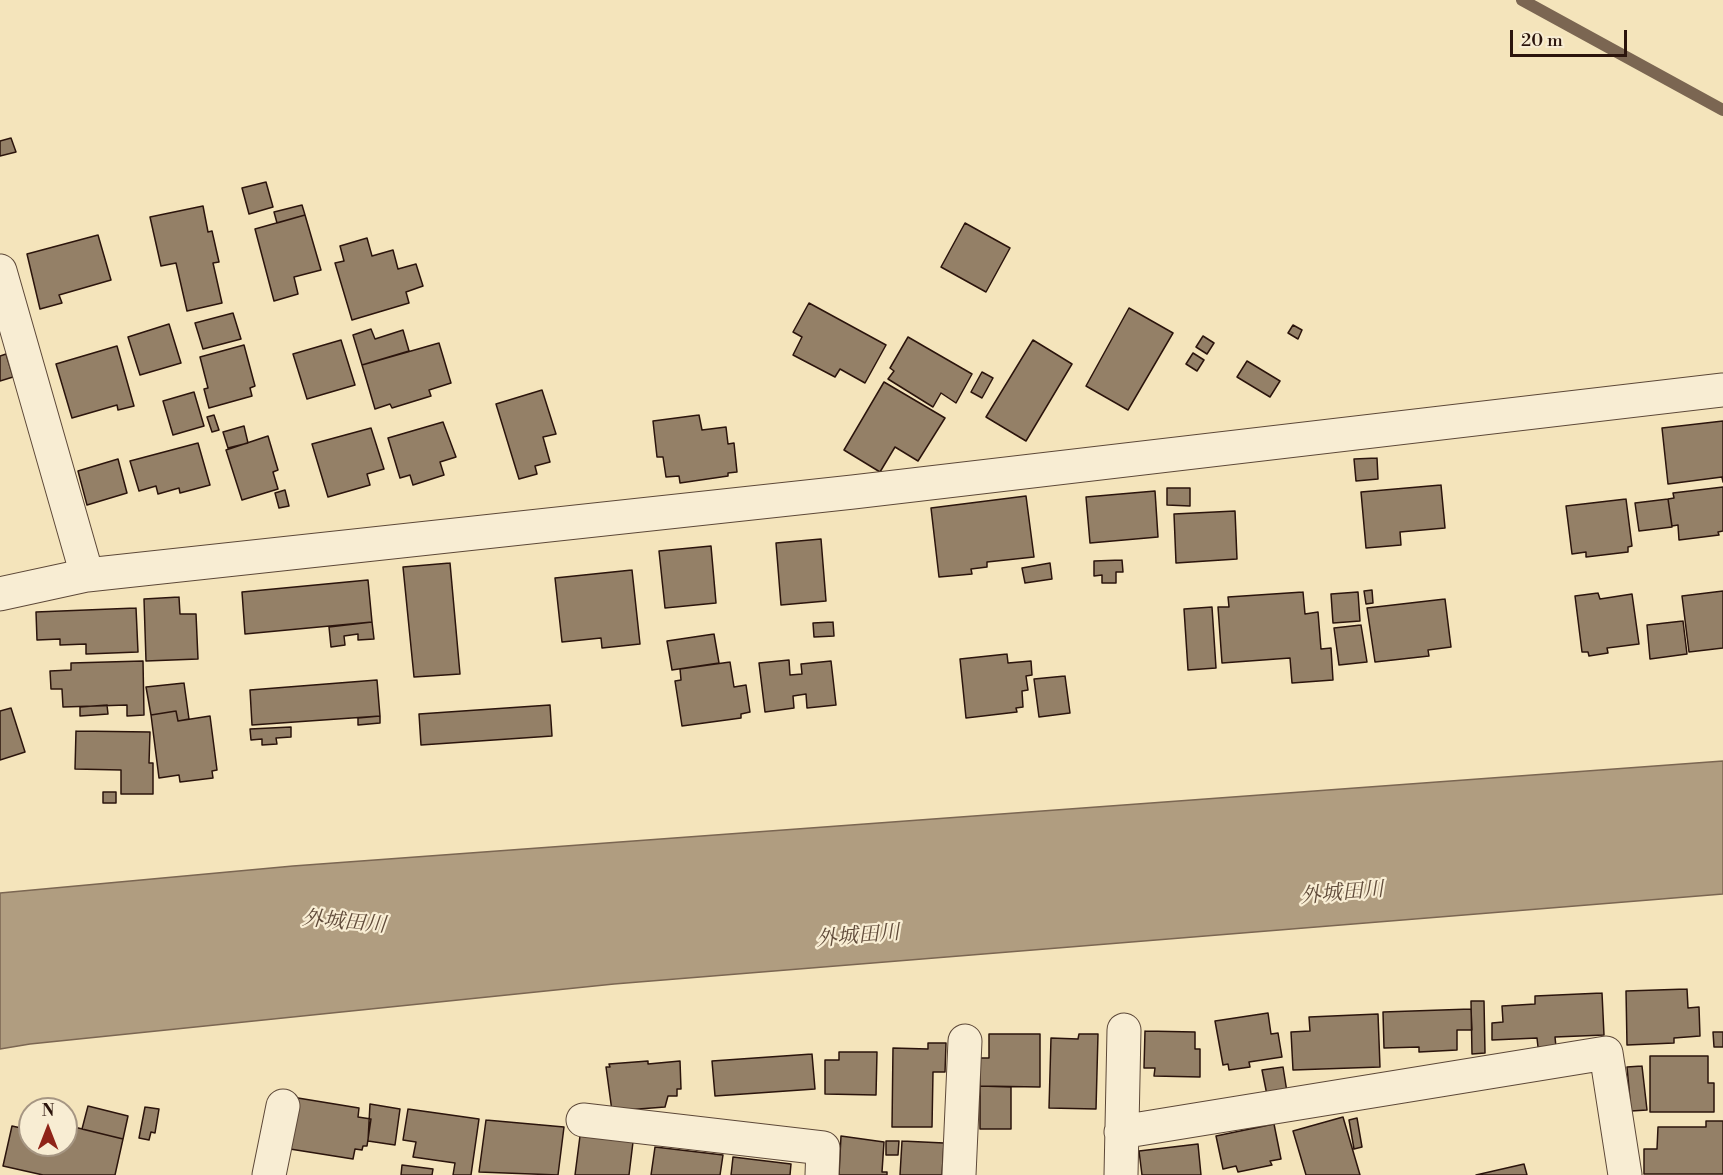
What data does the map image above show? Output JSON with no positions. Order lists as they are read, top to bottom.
{
  "water": ["外城田川"],
  "scale_bar": "20 m",
  "north": "top"
}
